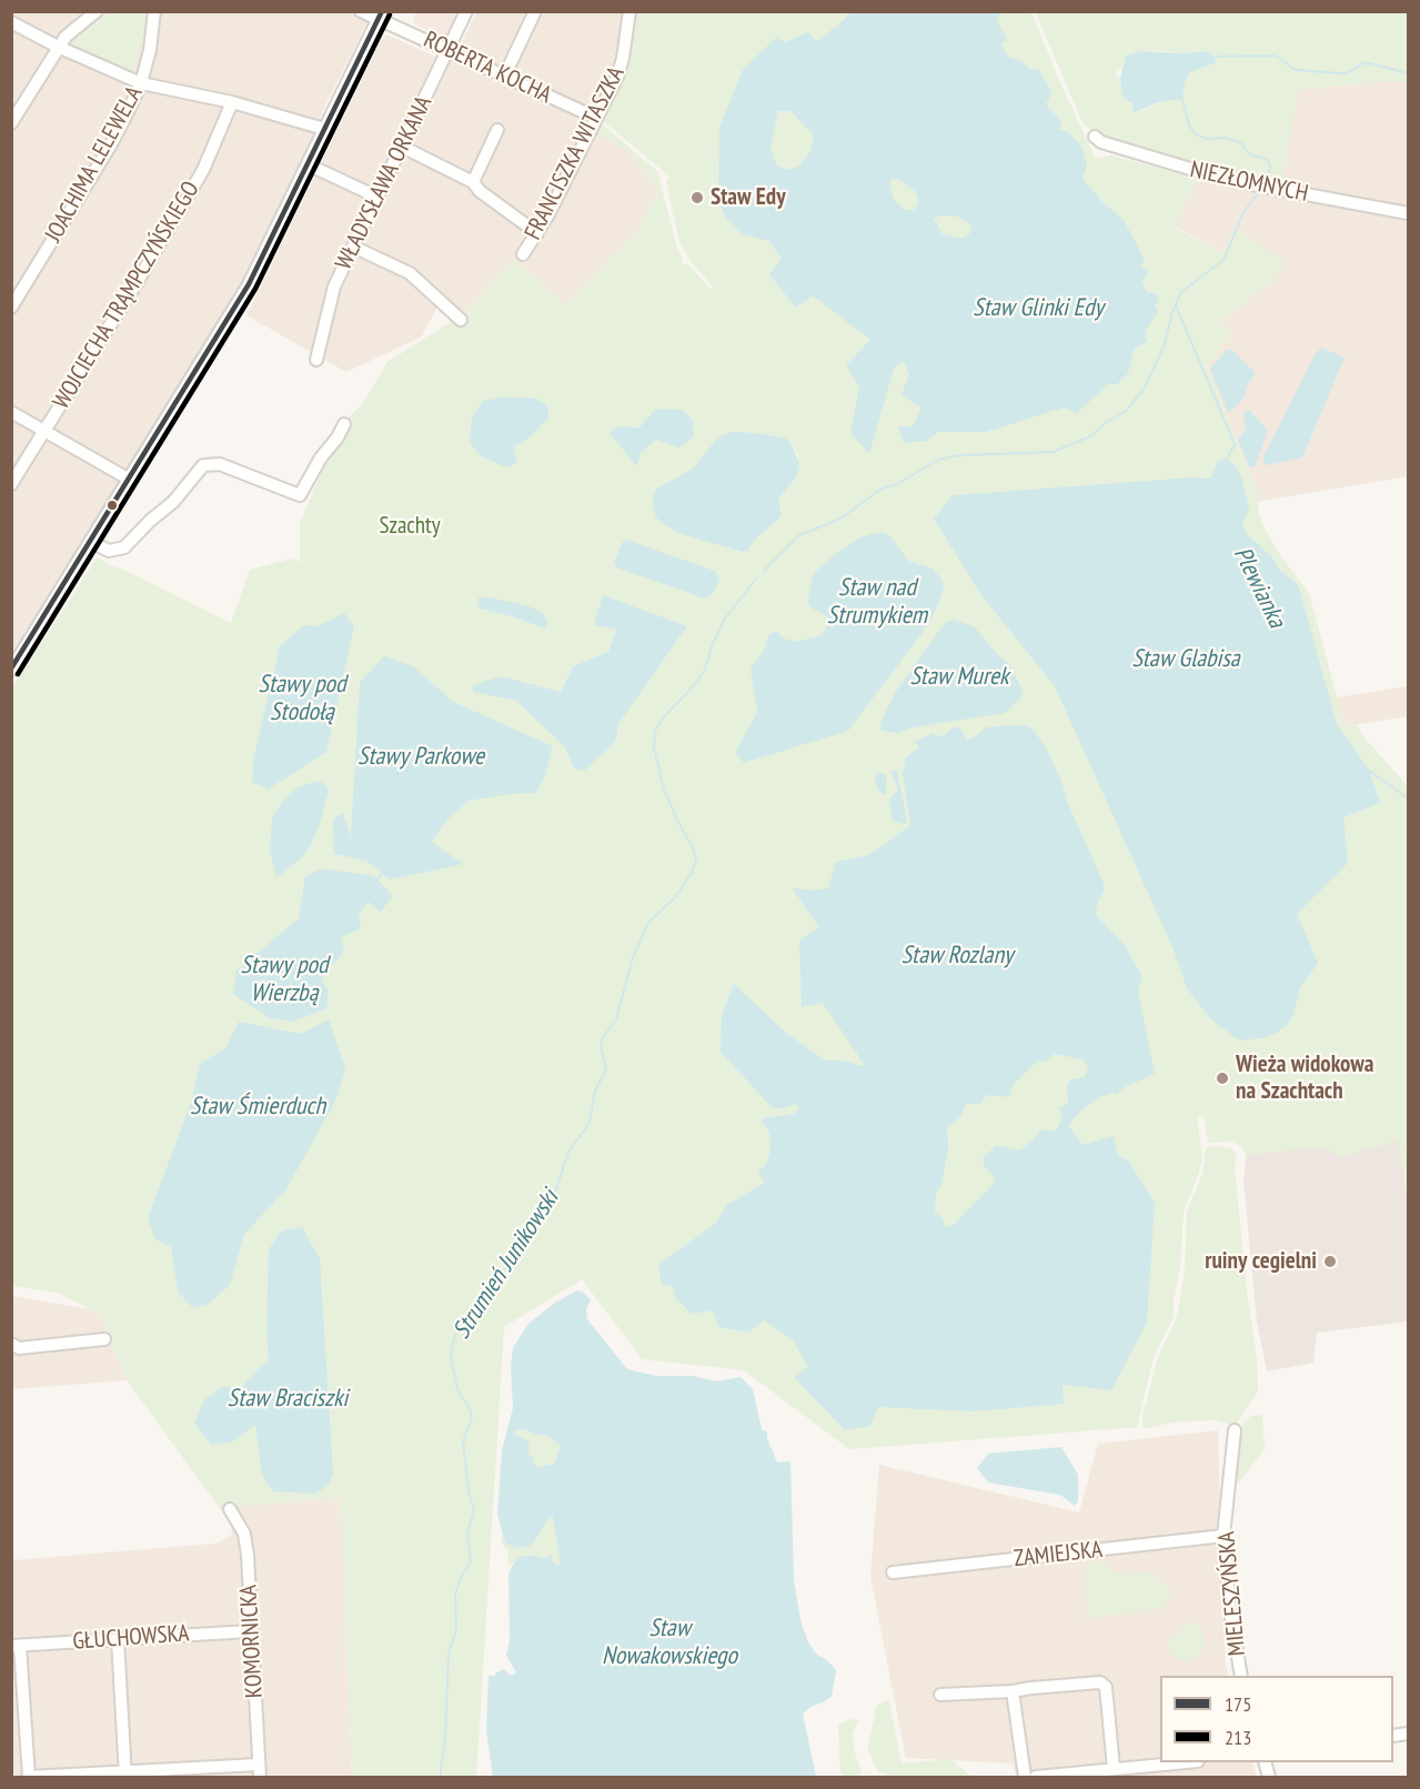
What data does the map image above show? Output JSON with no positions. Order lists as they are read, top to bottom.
{
  "streets": {
    "street": [
      "ROBERTA KOCHA",
      "FRANCISZKA WITASZKA",
      "JOACHIMA LELEWELA",
      "NIEZŁOMNYCH",
      "WŁADYSŁAWA ORKANA",
      "WOJCIECHA TRĄMPCZYŃSKIEGO",
      "ZAMIEJSKA",
      "MIELESZYŃSKA",
      "GŁUCHOWSKA",
      "KOMORNICKA"
    ]
  },
  "crossings": [
    ["ROBERTA KOCHA", "FRANCISZKA WITASZKA"],
    ["ROBERTA KOCHA", "WŁADYSŁAWA ORKANA"],
    ["ZAMIEJSKA", "MIELESZYŃSKA"],
    ["GŁUCHOWSKA", "KOMORNICKA"]
  ],
  "water": [
    "Staw Glinki Edy",
    "Plewianka",
    "Staw nad Strumykiem",
    "Staw Glabisa",
    "Staw Murek",
    "Stawy pod Stodołą",
    "Stawy Parkowe",
    "Staw Rozlany",
    "Stawy pod Wierzbą",
    "Staw Śmierduch",
    "Strumień Junikowski",
    "Staw Braciszki",
    "Staw Nowakowskiego"
  ],
  "parks": ["Szachty"],
  "places": ["Staw Edy", "Wieża widokowa na Szachtach", "ruiny cegielni"],
  "lines": ["transit line 175", "transit line 213"],
  "legend": ["175", "213"]
}
